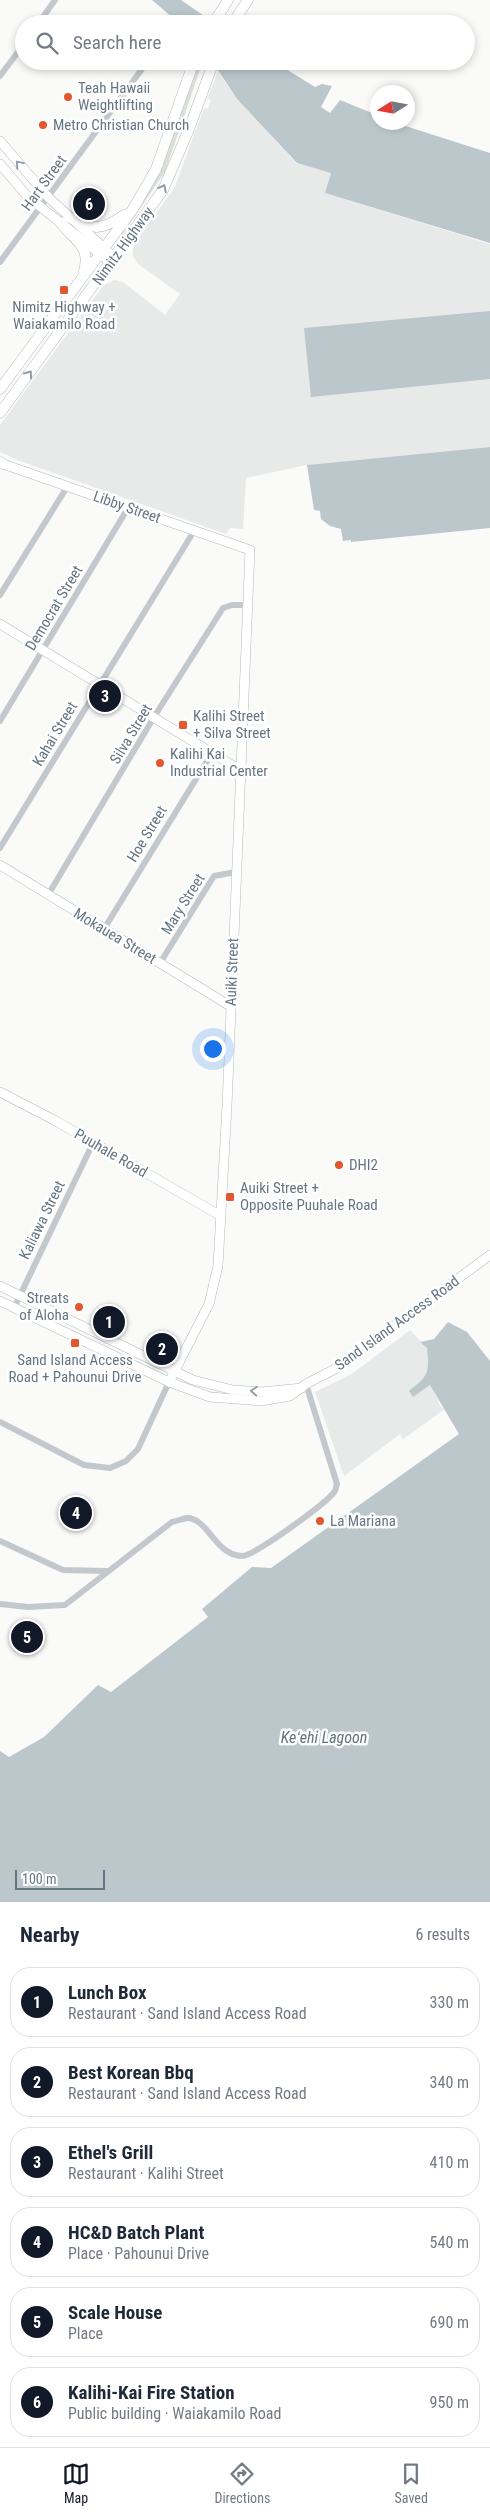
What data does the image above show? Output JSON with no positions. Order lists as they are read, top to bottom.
{
  "streets": {
    "main road": ["Nimitz Highway"],
    "street": [
      "Hart Street",
      "Libby Street",
      "Democrat Street",
      "Kahai Street",
      "Silva Street",
      "Hoe Street",
      "Mary Street",
      "Mokauea Street",
      "Auiki Street",
      "Puuhale Road",
      "Kaliawa Street",
      "Sand Island Access Road"
    ]
  },
  "crossings": [
    ["Libby Street", "Democrat Street"],
    ["Libby Street", "Kahai Street"],
    ["Libby Street", "Auiki Street"],
    ["Silva Street", "Mokauea Street"],
    ["Silva Street", "Auiki Street"],
    ["Hoe Street", "Mokauea Street"],
    ["Mary Street", "Mokauea Street"],
    ["Mary Street", "Auiki Street"],
    ["Mokauea Street", "Auiki Street"],
    ["Auiki Street", "Puuhale Road"],
    ["Auiki Street", "Sand Island Access Road"],
    ["Puuhale Road", "Kaliawa Street"],
    ["Kaliawa Street", "Sand Island Access Road"]
  ],
  "water": ["Keʻehi Lagoon"],
  "places": {
    "other": [
      "Teah Hawaii Weightlifting",
      "Metro Christian Church",
      "Kalihi Kai Industrial Center",
      "DHI2",
      "Streats of Aloha",
      "La Mariana"
    ],
    "transit": [
      "Nimitz Highway + Waiakamilo Road",
      "Kalihi Street + Silva Street",
      "Auiki Street + Opposite Puuhale Road",
      "Sand Island Access Road + Pahounui Drive"
    ]
  },
  "scale_bar": "100 m",
  "north": "left",
  "page": {
    "search": "Search here",
    "pins": [
      "6",
      "3",
      "1",
      "2",
      "4",
      "5"
    ],
    "scale": "100 m",
    "heading": ["Nearby", "6 results"],
    "list": [
      {
        "mark": "1",
        "name": "Lunch Box",
        "note": "Restaurant · Sand Island Access Road",
        "value": "330 m"
      },
      {
        "mark": "2",
        "name": "Best Korean Bbq",
        "note": "Restaurant · Sand Island Access Road",
        "value": "340 m"
      },
      {
        "mark": "3",
        "name": "Ethel's Grill",
        "note": "Restaurant · Kalihi Street",
        "value": "410 m"
      },
      {
        "mark": "4",
        "name": "HC&D Batch Plant",
        "note": "Place · Pahounui Drive",
        "value": "540 m"
      },
      {
        "mark": "5",
        "name": "Scale House",
        "note": "Place",
        "value": "690 m"
      },
      {
        "mark": "6",
        "name": "Kalihi-Kai Fire Station",
        "note": "Public building · Waiakamilo Road",
        "value": "950 m"
      }
    ],
    "nav": ["Map", "Directions", "Saved"]
  }
}
